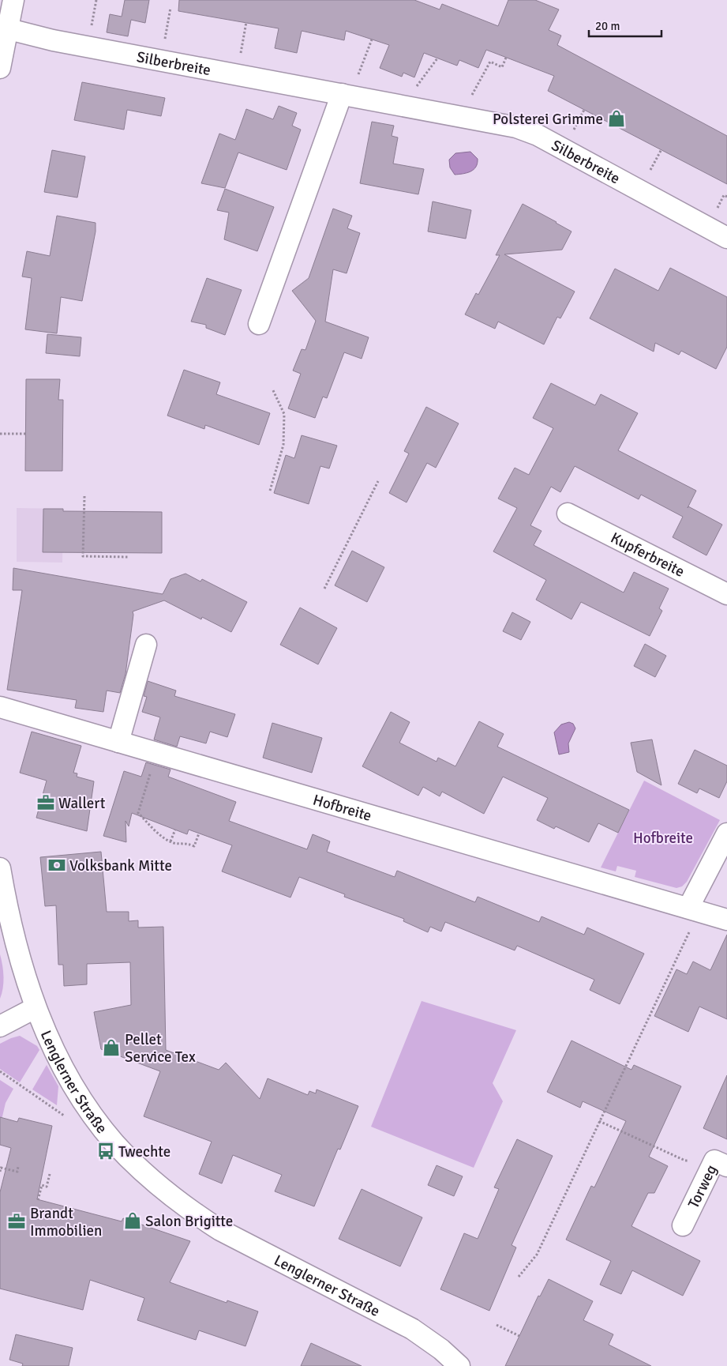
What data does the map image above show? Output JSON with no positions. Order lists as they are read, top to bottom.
{
  "streets": {
    "street": [
      "Silberbreite",
      "Kupferbreite",
      "Hofbreite",
      "Lenglerner Straße",
      "Torweg"
    ]
  },
  "parks": ["Hofbreite"],
  "places": {
    "shop": ["Polsterei Grimme", "Pellet Service Tex", "Salon Brigitte"],
    "office": ["Wallert", "Brandt Immobilien"],
    "bank": ["Volksbank Mitte"],
    "bus stop": ["Twechte"]
  },
  "scale_bar": "20 m"
}
